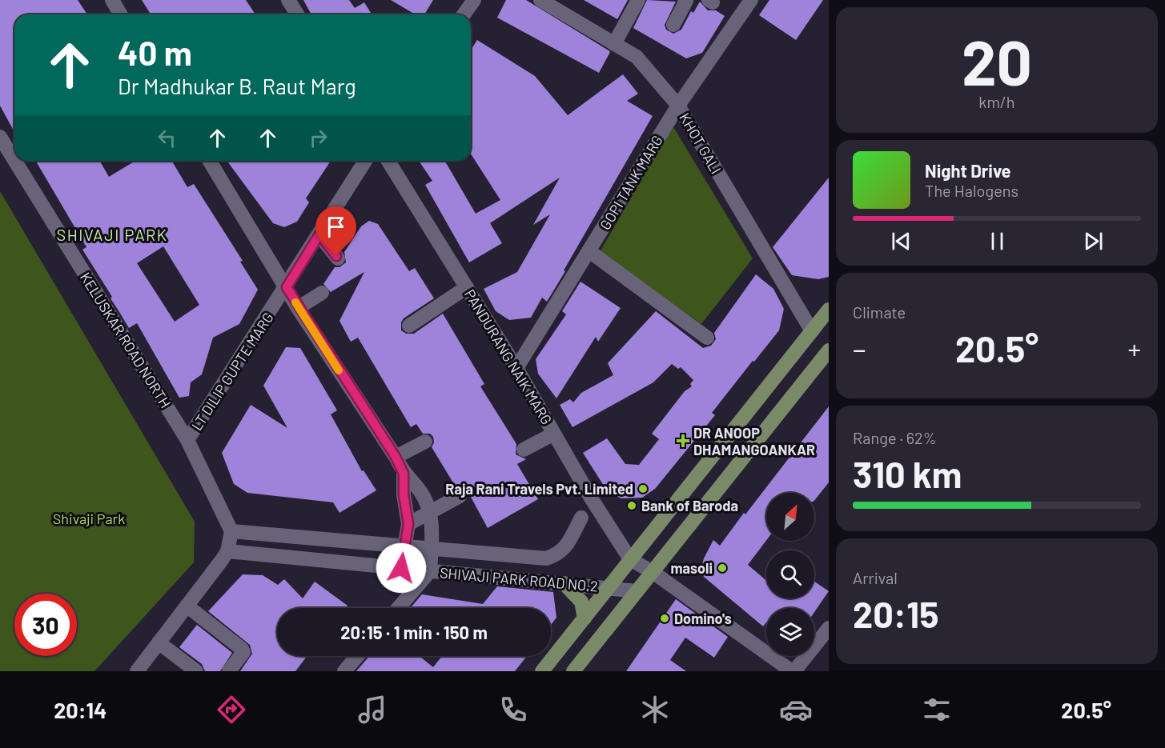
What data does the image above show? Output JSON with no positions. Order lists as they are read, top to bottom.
{
  "streets": {
    "street": [
      "KHOT GALI",
      "GOPI TANK MARG",
      "KELUSKAR ROAD NORTH",
      "PANDURANG NAIK MARG",
      "LT DILIP GUPTE MARG",
      "SHIVAJI PARK ROAD NO.2"
    ]
  },
  "crossings": [
    ["KHOT GALI", "GOPI TANK MARG"],
    ["GOPI TANK MARG", "PANDURANG NAIK MARG"],
    ["KELUSKAR ROAD NORTH", "LT DILIP GUPTE MARG"]
  ],
  "districts": ["SHIVAJI PARK"],
  "parks": ["Shivaji Park"],
  "places": {
    "health": ["DR ANOOP DHAMANGOANKAR"],
    "other": [
      "Raja Rani Travels Pvt. Limited",
      "Bank of Baroda",
      "masoli",
      "Domino's"
    ]
  },
  "north": "top right",
  "page": {
    "tile": [
      ["20", "km/h"],
      "Climate",
      ["Range · 62%", "310 km"],
      ["Arrival", "20:15"]
    ],
    "turn": ["40 m", "Dr Madhukar B. Raut Marg"],
    "song": ["Night Drive", "The Halogens"],
    "heat": ["−", "20.5°", "+"],
    "limit": "30",
    "trip": "20:15 · 1 min · 150 m",
    "tabs": ["20:14", "20.5°"]
  }
}
